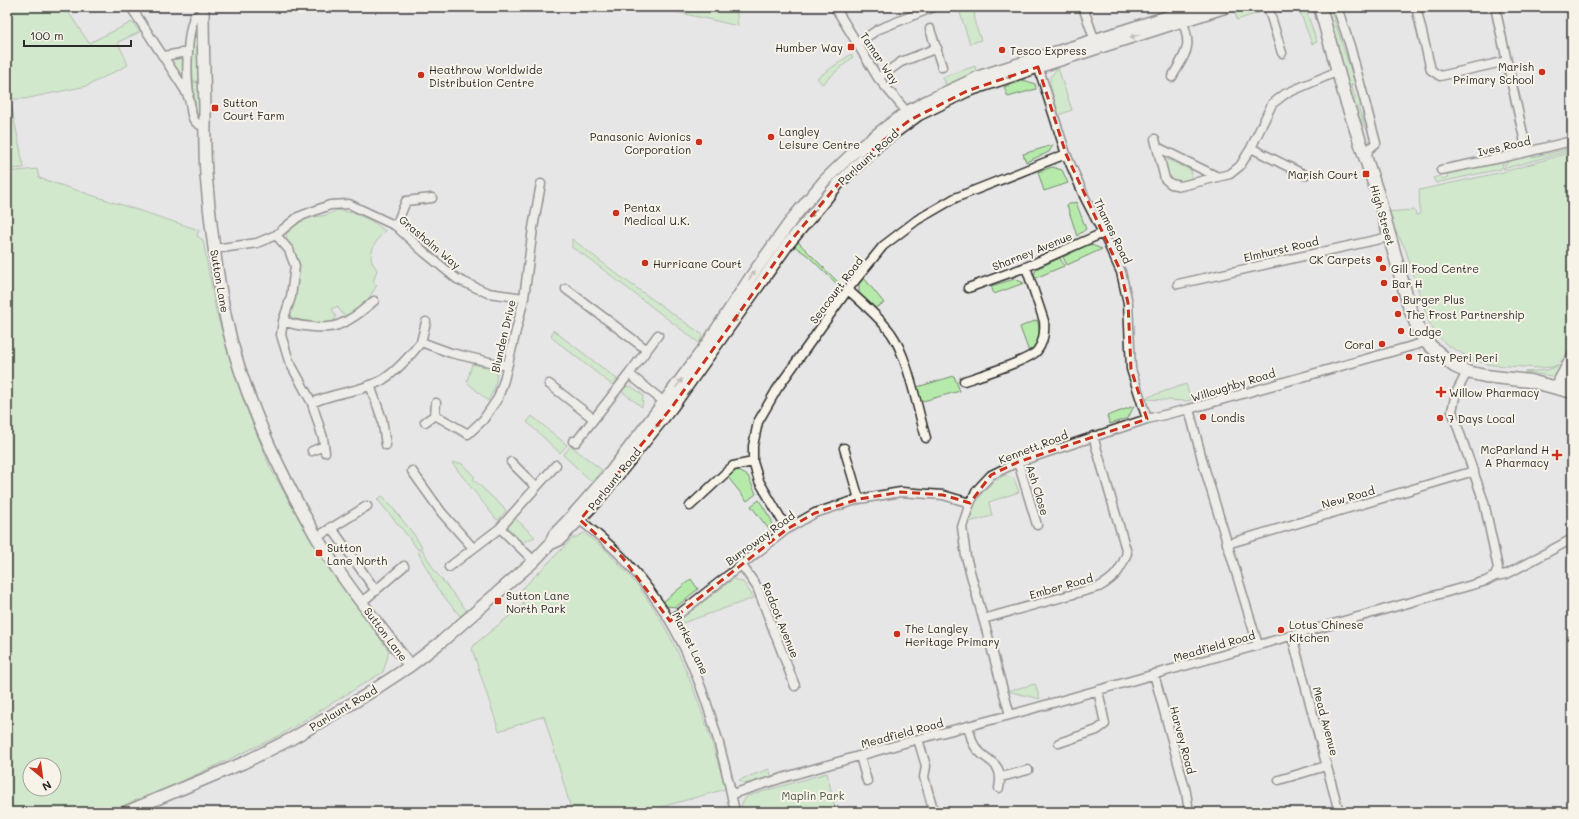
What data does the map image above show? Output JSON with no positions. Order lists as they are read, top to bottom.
{
  "streets": {
    "main road": ["High Street"],
    "street": [
      "Tamar Way",
      "Ives Road",
      "Parlaunt Road",
      "Thames Road",
      "Grasholm Way",
      "Elmhurst Road",
      "Sharney Avenue",
      "Sutton Lane",
      "Seacourt Road",
      "Blunden Drive",
      "Willoughby Road",
      "Kennett Road",
      "Ash Close",
      "New Road",
      "Burroway Road",
      "Ember Road",
      "Radcot Avenue",
      "Market Lane",
      "Meadfield Road",
      "Mead Avenue",
      "Harvey Road"
    ]
  },
  "crossings": [
    ["Tamar Way", "Parlaunt Road"],
    ["Parlaunt Road", "Thames Road"],
    ["Parlaunt Road", "Sutton Lane"],
    ["Parlaunt Road", "Market Lane"],
    ["High Street", "Elmhurst Road"],
    ["High Street", "Willoughby Road"],
    ["Thames Road", "Sharney Avenue"],
    ["Thames Road", "Seacourt Road"],
    ["Thames Road", "Kennett Road"],
    ["Grasholm Way", "Sutton Lane"],
    ["Grasholm Way", "Blunden Drive"],
    ["Seacourt Road", "Burroway Road"],
    ["Willoughby Road", "Kennett Road"],
    ["Willoughby Road", "New Road"],
    ["Willoughby Road", "Meadfield Road"],
    ["Kennett Road", "Ash Close"],
    ["Kennett Road", "Burroway Road"],
    ["Kennett Road", "Ember Road"],
    ["Kennett Road", "Meadfield Road"],
    ["Burroway Road", "Radcot Avenue"],
    ["Burroway Road", "Market Lane"],
    ["Market Lane", "Meadfield Road"],
    ["Meadfield Road", "Mead Avenue"],
    ["Meadfield Road", "Harvey Road"]
  ],
  "parks": ["Maplin Park"],
  "places": {
    "transit": [
      "Humber Way",
      "Sutton Court Farm",
      "Marish Court",
      "Sutton Lane North",
      "Sutton Lane North Park"
    ],
    "other": [
      "Tesco Express",
      "Marish Primary School",
      "Heathrow Worldwide Distribution Centre",
      "Langley Leisure Centre",
      "Panasonic Avionics Corporation",
      "Pentax Medical U.K.",
      "CK Carpets",
      "Hurricane Court",
      "Gill Food Centre",
      "Bar H",
      "Burger Plus",
      "The Frost Partnership",
      "Lodge",
      "Coral",
      "Tasty Peri Peri",
      "Londis",
      "7 Days Local",
      "Lotus Chinese Kitchen",
      "The Langley Heritage Primary"
    ],
    "health": ["Willow Pharmacy", "McParland H A Pharmacy"]
  },
  "scale_bar": "100 m",
  "north": "bottom right"
}
